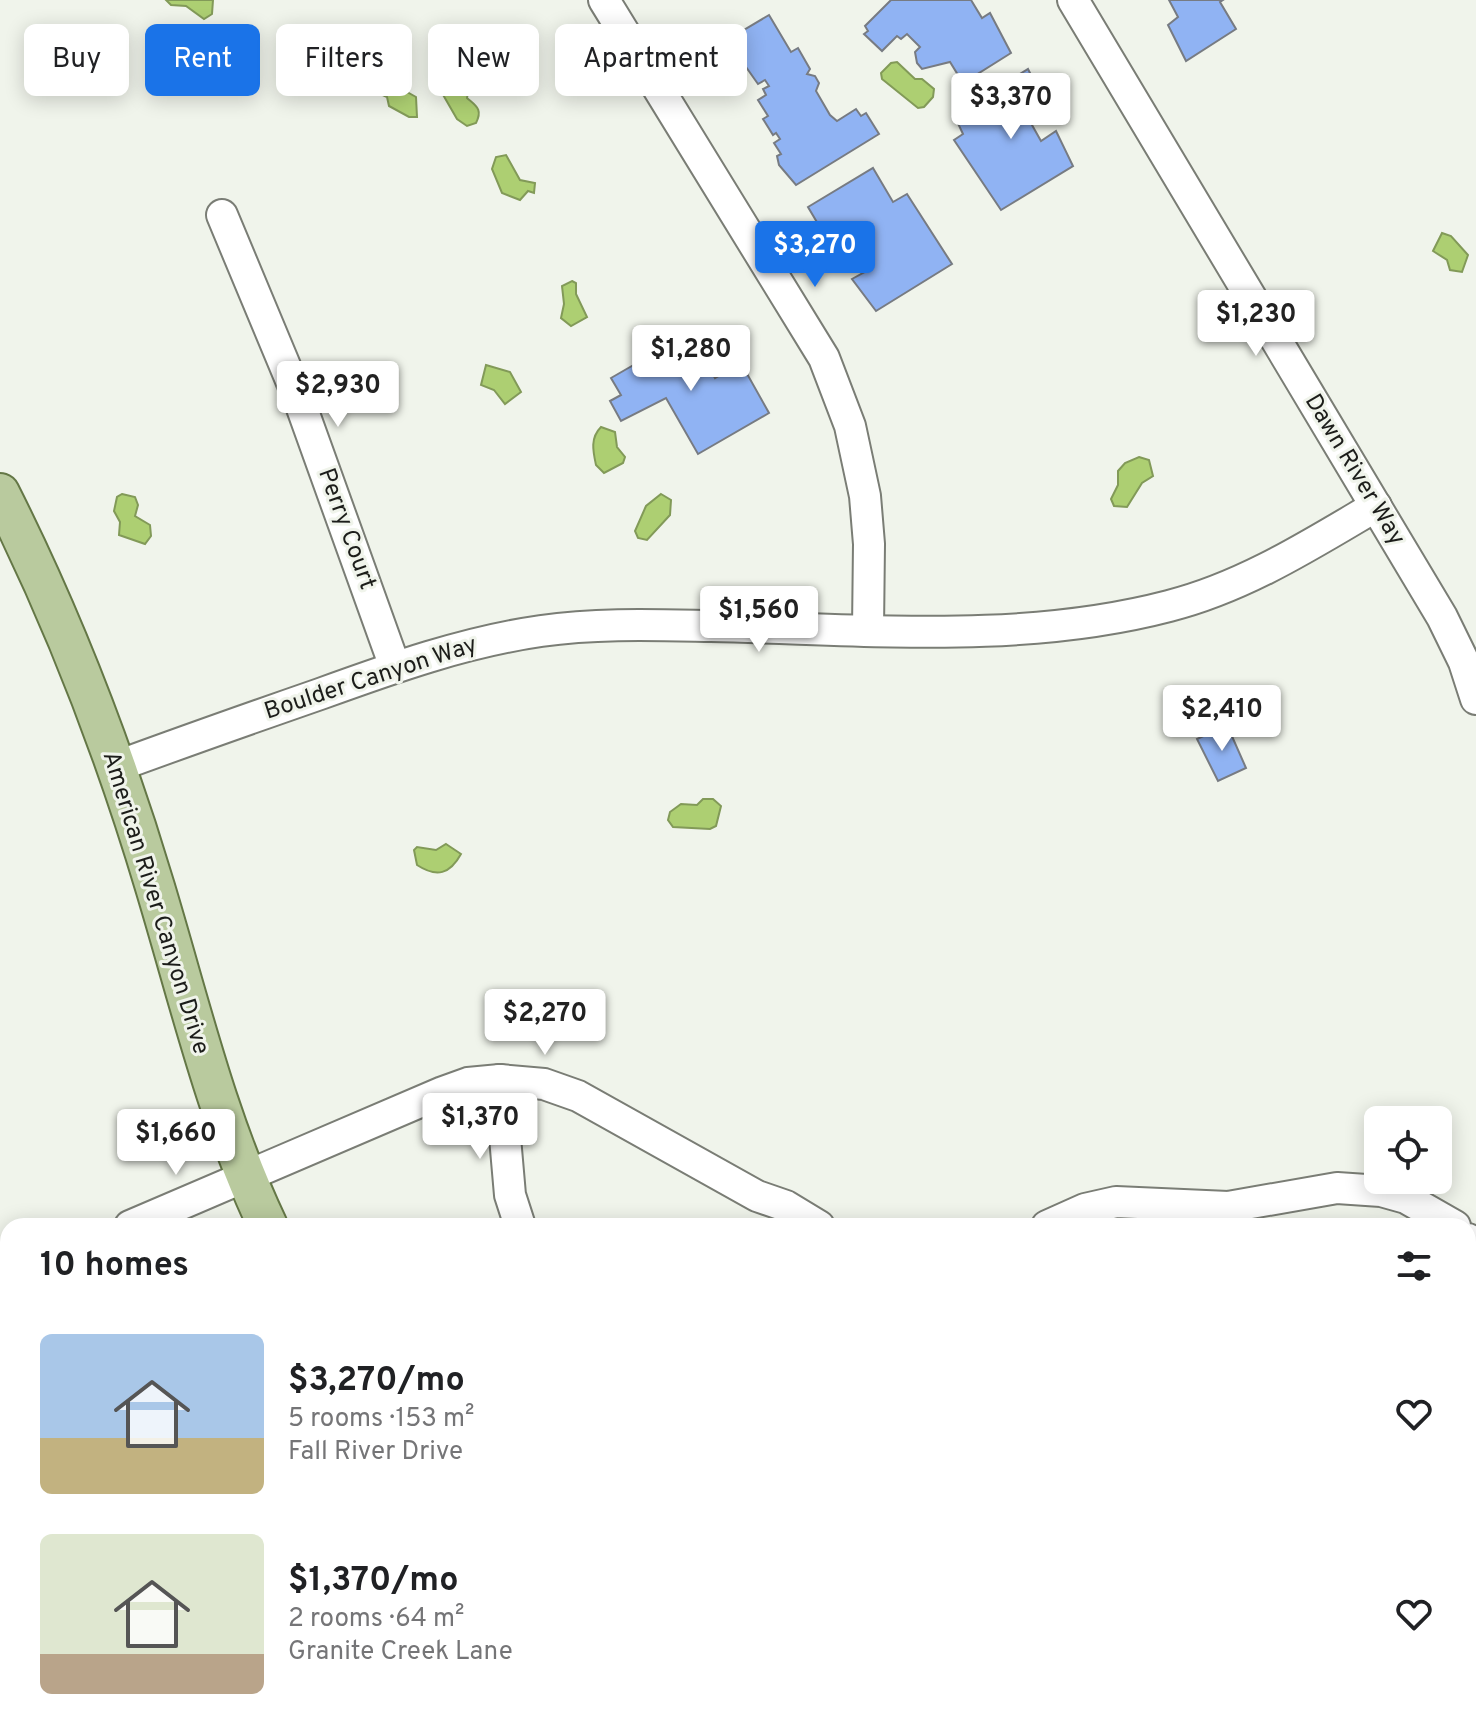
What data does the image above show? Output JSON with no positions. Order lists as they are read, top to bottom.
{
  "streets": {
    "main road": ["American River Canyon Drive"],
    "street": ["Dawn River Way", "Perry Court", "Boulder Canyon Way"]
  },
  "crossings": [
    ["Dawn River Way", "Boulder Canyon Way"],
    ["Perry Court", "Boulder Canyon Way"],
    ["Boulder Canyon Way", "American River Canyon Drive"]
  ],
  "page": {
    "chip": [
      "Buy",
      "Rent",
      "Filters",
      "New",
      "Apartment"
    ],
    "price": [
      "$3,370",
      "$3,270",
      "$1,230",
      "$1,280",
      "$2,930",
      "$1,560",
      "$2,410",
      "$2,270",
      "$1,370",
      "$1,660"
    ],
    "heading": "10 homes",
    "list": [
      {
        "name": "$3,270/mo",
        "note": "5 rooms · 153 m² · Fall River Drive"
      },
      {
        "name": "$1,370/mo",
        "note": "2 rooms · 64 m² · Granite Creek Lane"
      }
    ]
  }
}
